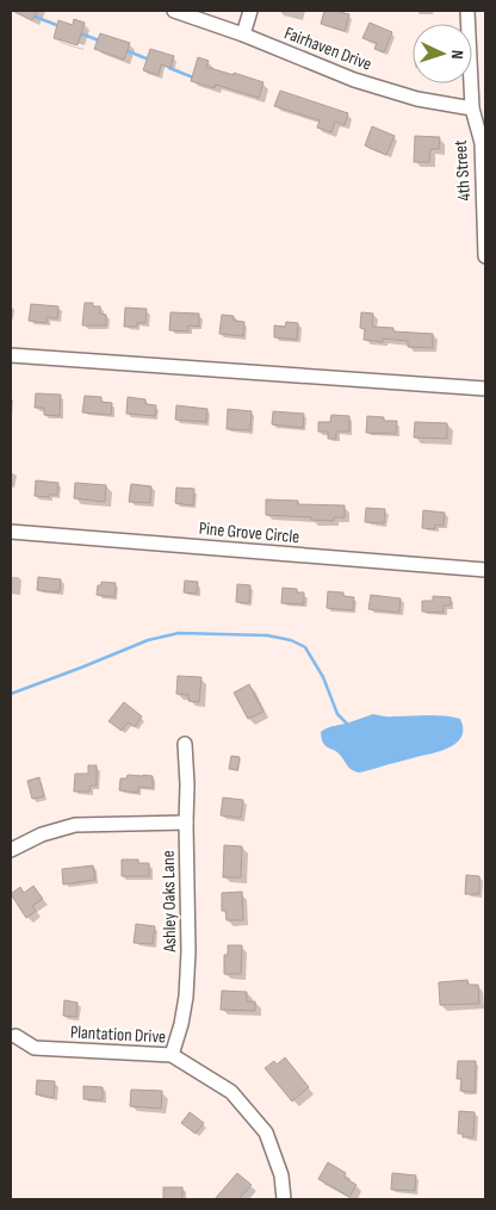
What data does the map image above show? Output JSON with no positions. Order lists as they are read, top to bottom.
{
  "streets": {
    "street": [
      "Fairhaven Drive",
      "4th Street",
      "Pine Grove Circle",
      "Ashley Oaks Lane",
      "Plantation Drive"
    ]
  },
  "crossings": [
    ["Fairhaven Drive", "4th Street"],
    ["Ashley Oaks Lane", "Plantation Drive"]
  ],
  "north": "right"
}
